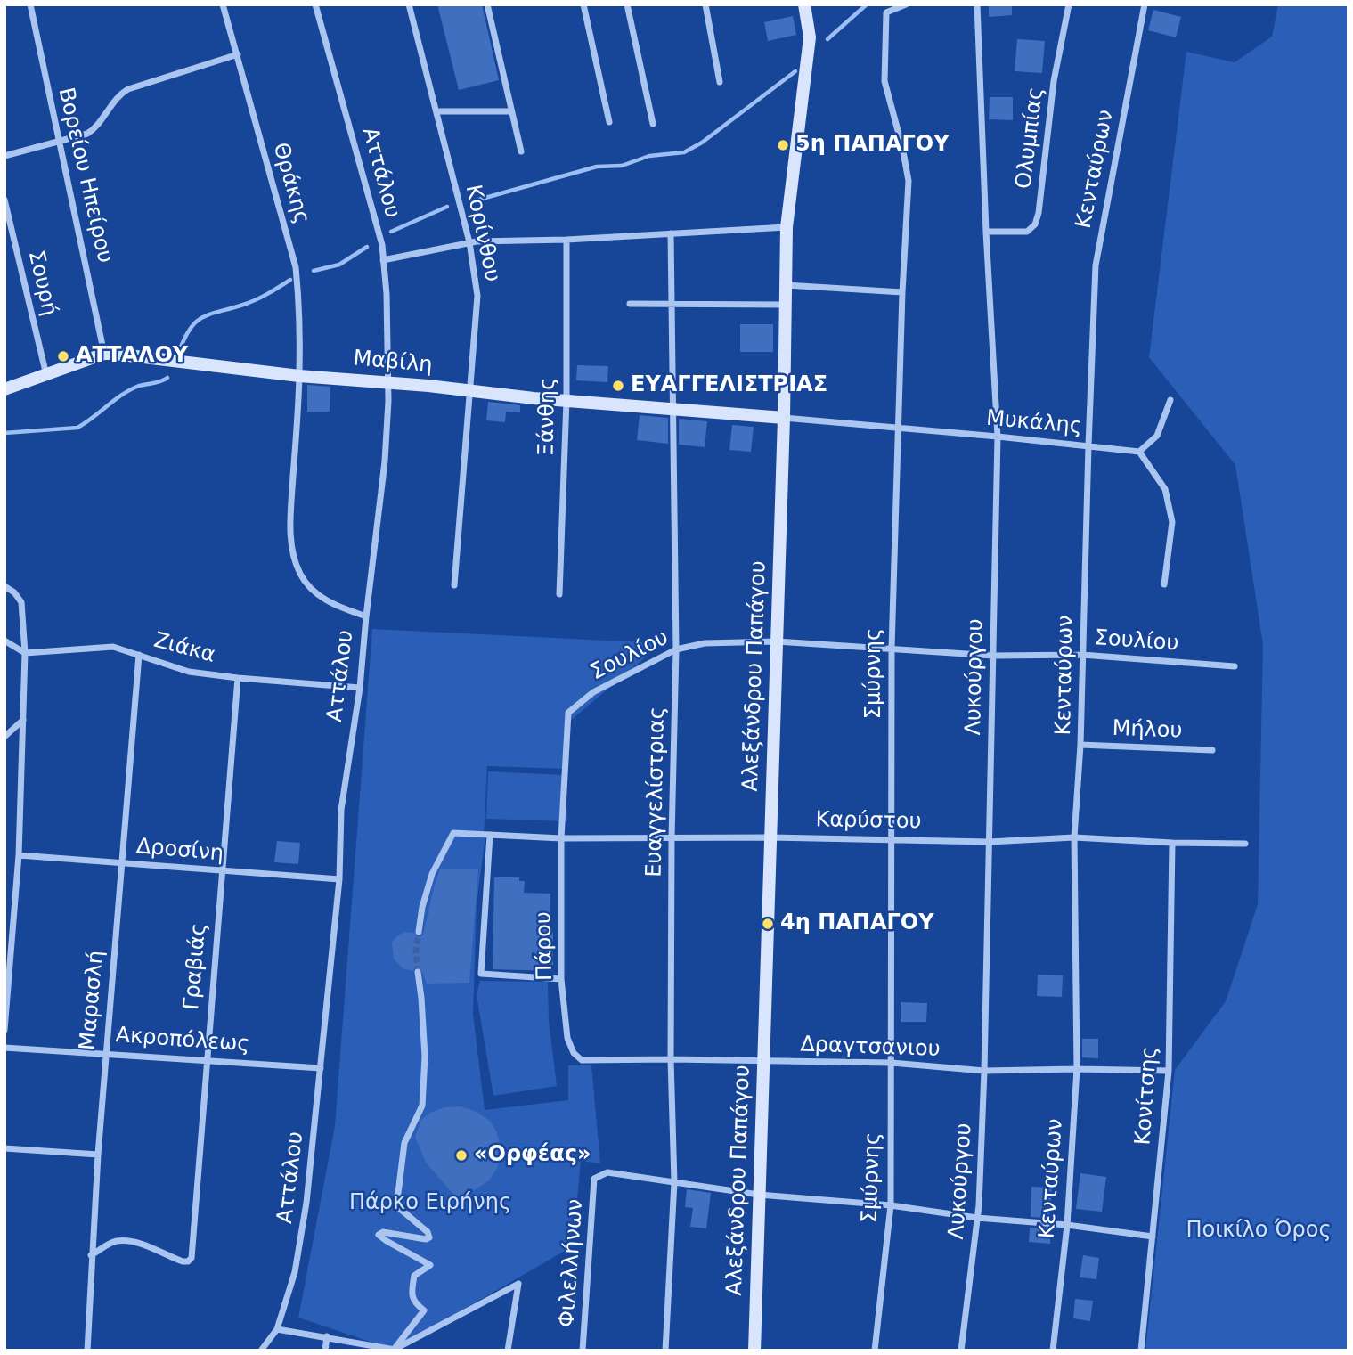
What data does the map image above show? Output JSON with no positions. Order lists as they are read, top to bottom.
{
  "streets": {
    "street": [
      "Ολυμπίας",
      "Κενταύρων",
      "Αττάλου",
      "Βορείου Ηπείρου",
      "Θράκης",
      "Κορίνθου",
      "Σουρή",
      "Μαβίλη",
      "Ξάνθης",
      "Μυκάλης",
      "Σουλίου",
      "Ζιάκα",
      "Σμύρνης",
      "Αλεξάνδρου Παπάγου",
      "Λυκούργου",
      "Μήλου",
      "Ευαγγελίστριας",
      "Καρύστου",
      "Δροσίνη",
      "Πάρου",
      "Γραβιάς",
      "Μαρασλή",
      "Ακροπόλεως",
      "Δραγτσανιου",
      "Κονίτσης",
      "Φιλελλήνων"
    ]
  },
  "crossings": [
    ["Ολυμπίας", "Λυκούργου"],
    ["Κενταύρων", "Μυκάλης"],
    ["Κενταύρων", "Σουλίου"],
    ["Κενταύρων", "Μήλου"],
    ["Κενταύρων", "Καρύστου"],
    ["Κενταύρων", "Δραγτσανιου"],
    ["Αττάλου", "Θράκης"],
    ["Αττάλου", "Μαβίλη"],
    ["Αττάλου", "Ζιάκα"],
    ["Αττάλου", "Δροσίνη"],
    ["Αττάλου", "Ακροπόλεως"],
    ["Βορείου Ηπείρου", "Μαβίλη"],
    ["Θράκης", "Μαβίλη"],
    ["Κορίνθου", "Μαβίλη"],
    ["Σουρή", "Μαβίλη"],
    ["Μαβίλη", "Ξάνθης"],
    ["Μαβίλη", "Μυκάλης"],
    ["Μαβίλη", "Αλεξάνδρου Παπάγου"],
    ["Μαβίλη", "Ευαγγελίστριας"],
    ["Μυκάλης", "Σμύρνης"],
    ["Μυκάλης", "Αλεξάνδρου Παπάγου"],
    ["Μυκάλης", "Λυκούργου"],
    ["Σουλίου", "Σμύρνης"],
    ["Σουλίου", "Αλεξάνδρου Παπάγου"],
    ["Σουλίου", "Λυκούργου"],
    ["Σουλίου", "Ευαγγελίστριας"],
    ["Σουλίου", "Καρύστου"],
    ["Σουλίου", "Πάρου"],
    ["Ζιάκα", "Γραβιάς"],
    ["Ζιάκα", "Μαρασλή"],
    ["Σμύρνης", "Καρύστου"],
    ["Σμύρνης", "Δραγτσανιου"],
    ["Αλεξάνδρου Παπάγου", "Καρύστου"],
    ["Αλεξάνδρου Παπάγου", "Δραγτσανιου"],
    ["Λυκούργου", "Καρύστου"],
    ["Λυκούργου", "Δραγτσανιου"],
    ["Ευαγγελίστριας", "Καρύστου"],
    ["Ευαγγελίστριας", "Δραγτσανιου"],
    ["Ευαγγελίστριας", "Φιλελλήνων"],
    ["Καρύστου", "Πάρου"],
    ["Καρύστου", "Κονίτσης"],
    ["Δροσίνη", "Γραβιάς"],
    ["Δροσίνη", "Μαρασλή"],
    ["Πάρου", "Δραγτσανιου"],
    ["Γραβιάς", "Μαρασλή"],
    ["Γραβιάς", "Ακροπόλεως"],
    ["Μαρασλή", "Ακροπόλεως"],
    ["Δραγτσανιου", "Κονίτσης"]
  ],
  "parks": ["Πάρκο Ειρήνης", "Ποικίλο Όρος"],
  "places": [
    "5η ΠΑΠΑΓΟΥ",
    "ΑΤΤΑΛΟΥ",
    "ΕΥΑΓΓΕΛΙΣΤΡΙΑΣ",
    "4η ΠΑΠΑΓΟΥ",
    "«Ορφέας»"
  ]
}
